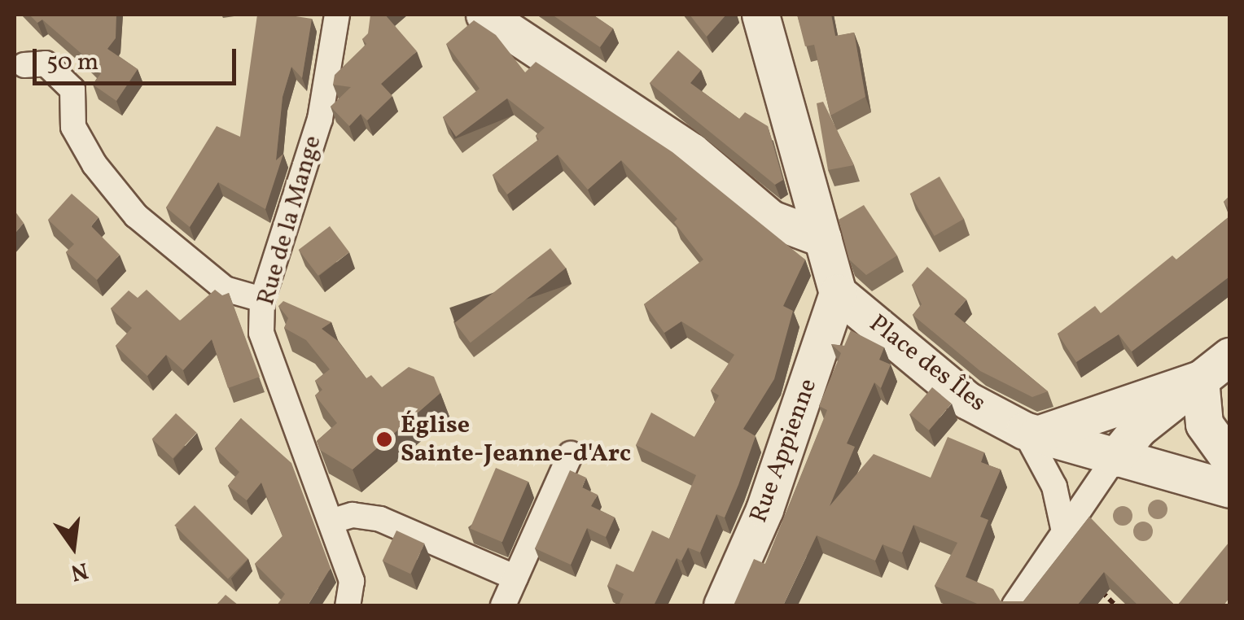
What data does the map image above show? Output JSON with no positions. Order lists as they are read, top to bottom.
{
  "streets": {
    "main road": ["Place des Îles", "Rue Appienne"],
    "street": ["Rue de la Mange"]
  },
  "crossings": [
    ["Place des Îles", "Rue Appienne"]
  ],
  "places": ["Église Sainte-Jeanne-d'Arc"],
  "scale_bar": "50 m",
  "north": "bottom"
}
